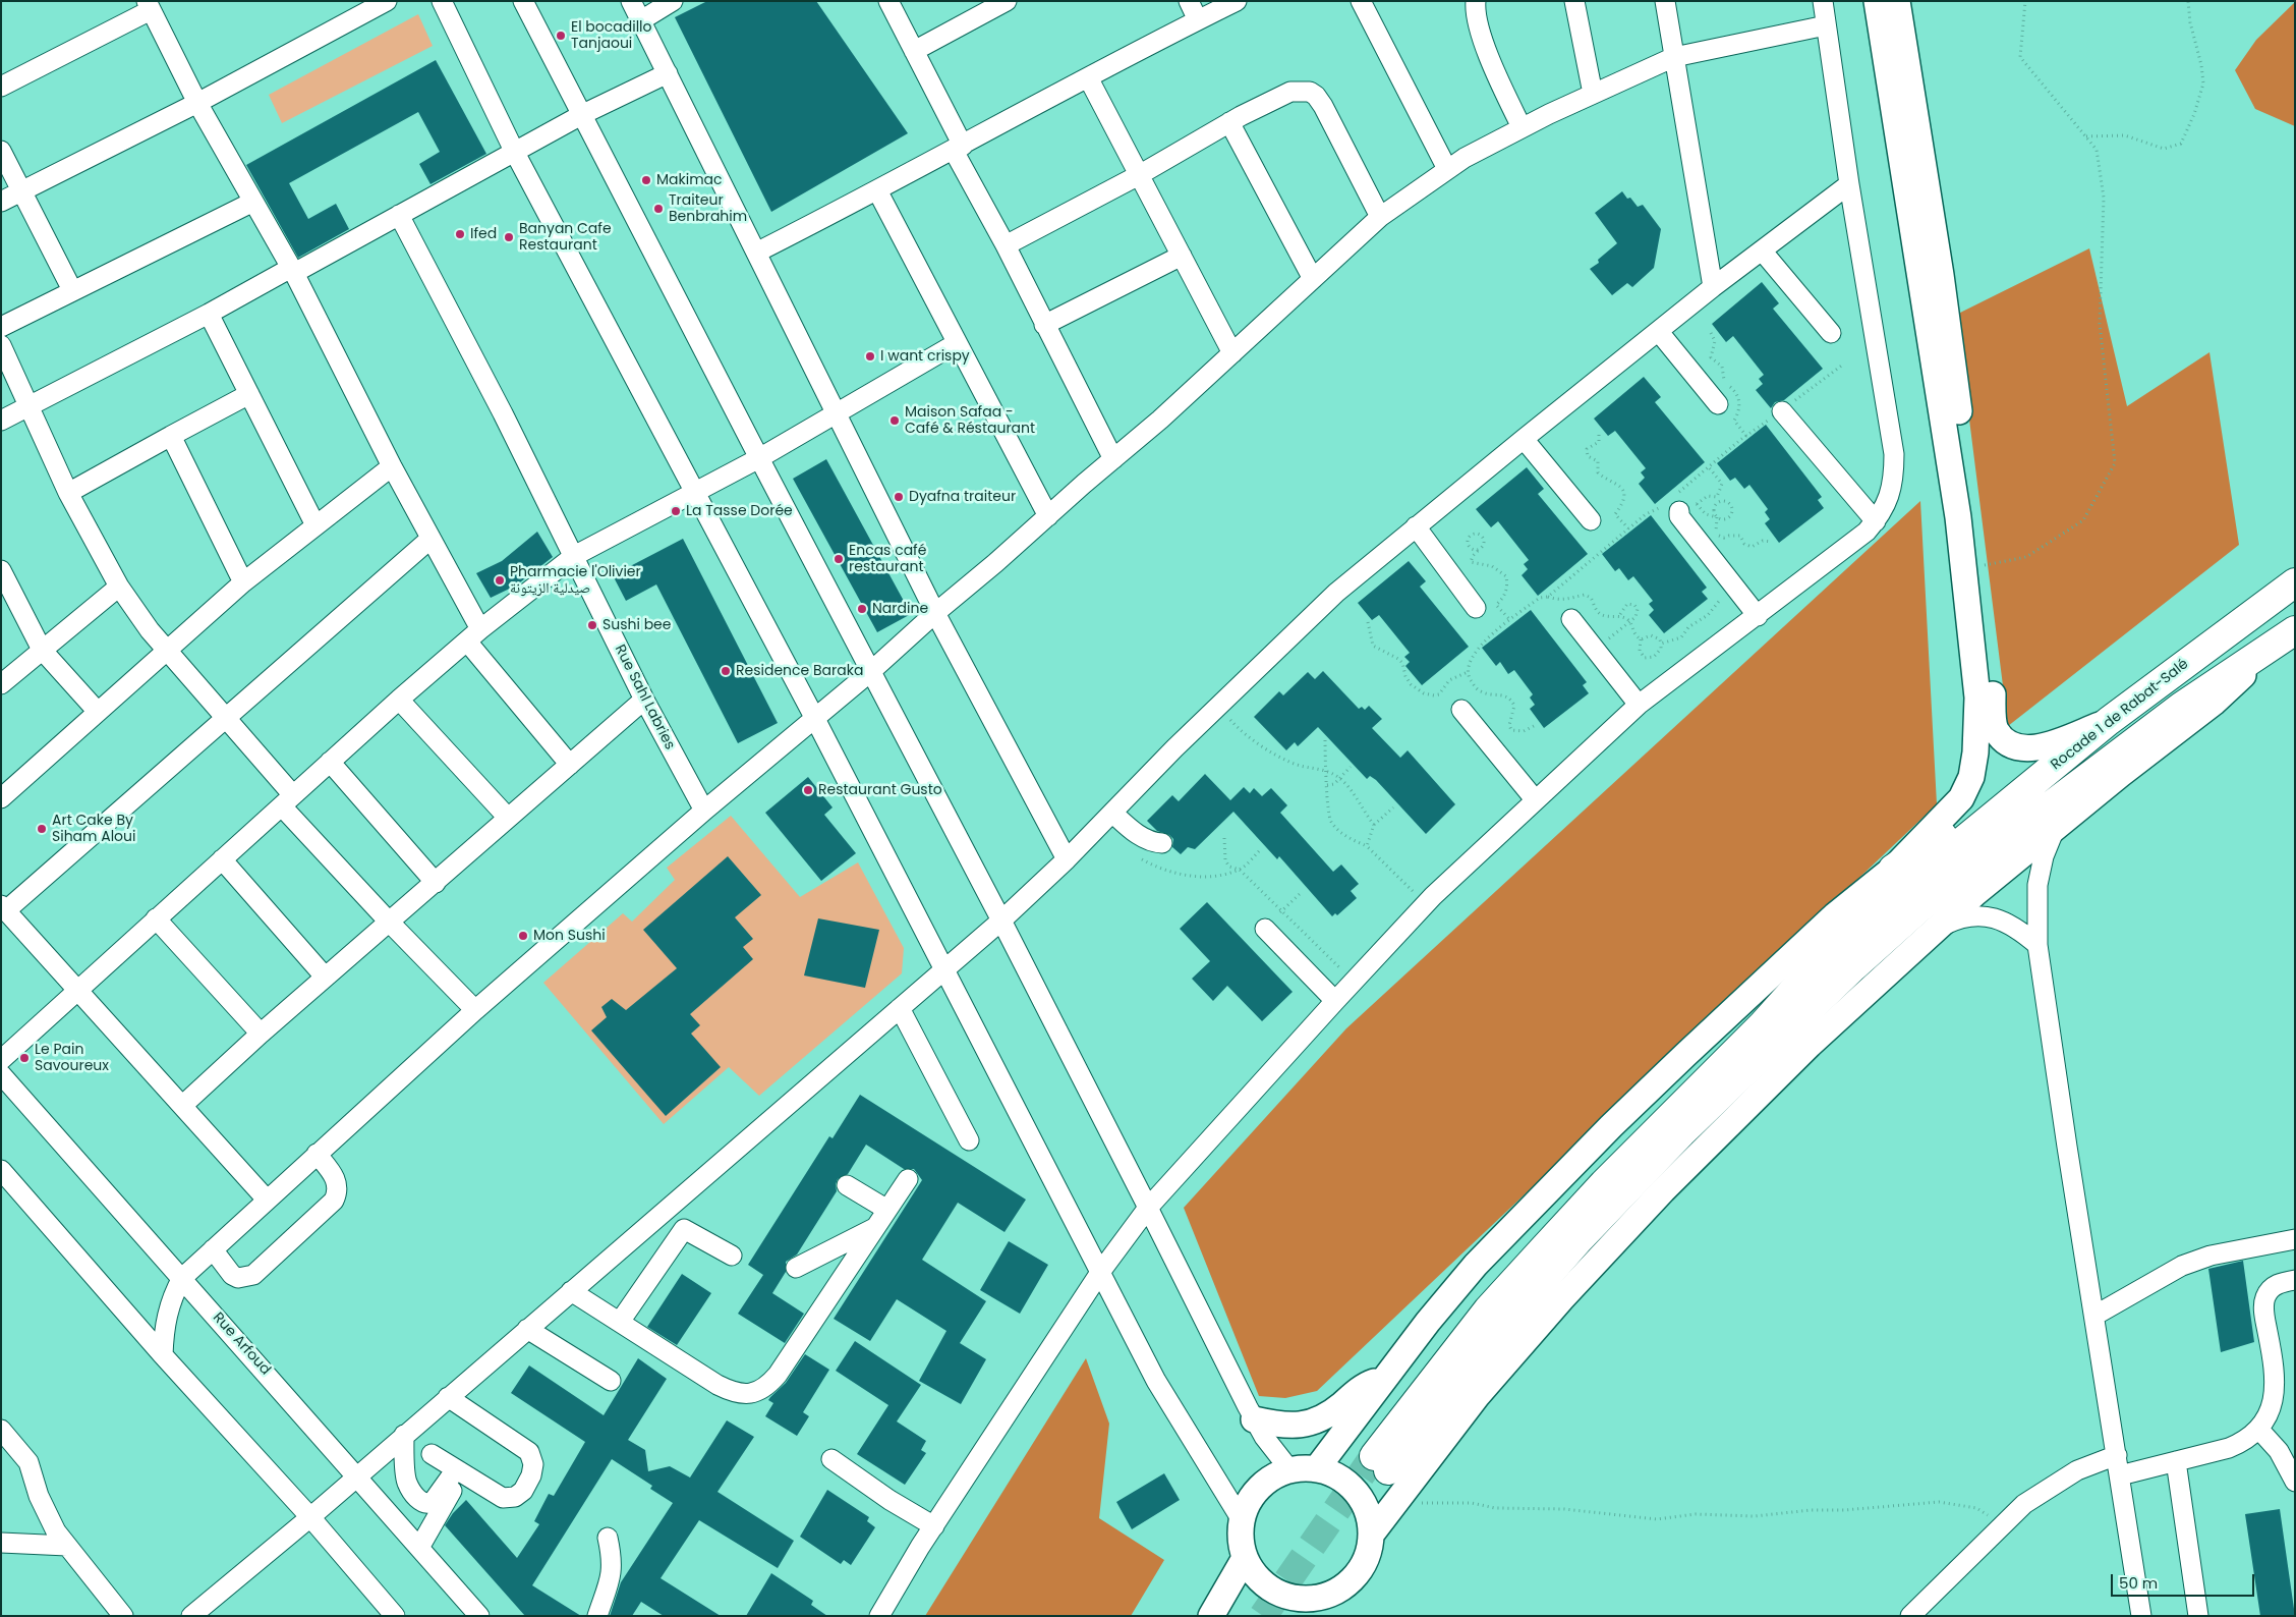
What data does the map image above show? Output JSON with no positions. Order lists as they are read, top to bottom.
{
  "streets": {
    "highway": ["Rocade 1 de Rabat-Salé"],
    "street": ["Rue Sahl Labries", "Rue Arfoud"]
  },
  "places": [
    "El bocadillo Tanjaoui",
    "Makimac",
    "Traiteur Benbrahim",
    "Ifed",
    "Banyan Cafe Restaurant",
    "I want crispy",
    "Maison Safaa - Café & Réstaurant",
    "Dyafna traiteur",
    "La Tasse Dorée",
    "Encas café restaurant",
    "Pharmacie l'Olivier صيدلية الزيتونة",
    "Nardine",
    "Sushi bee",
    "Residence Baraka",
    "Restaurant Gusto",
    "Art Cake By Siham Aloui",
    "Mon Sushi",
    "Le Pain Savoureux"
  ],
  "scale_bar": "50 m"
}
